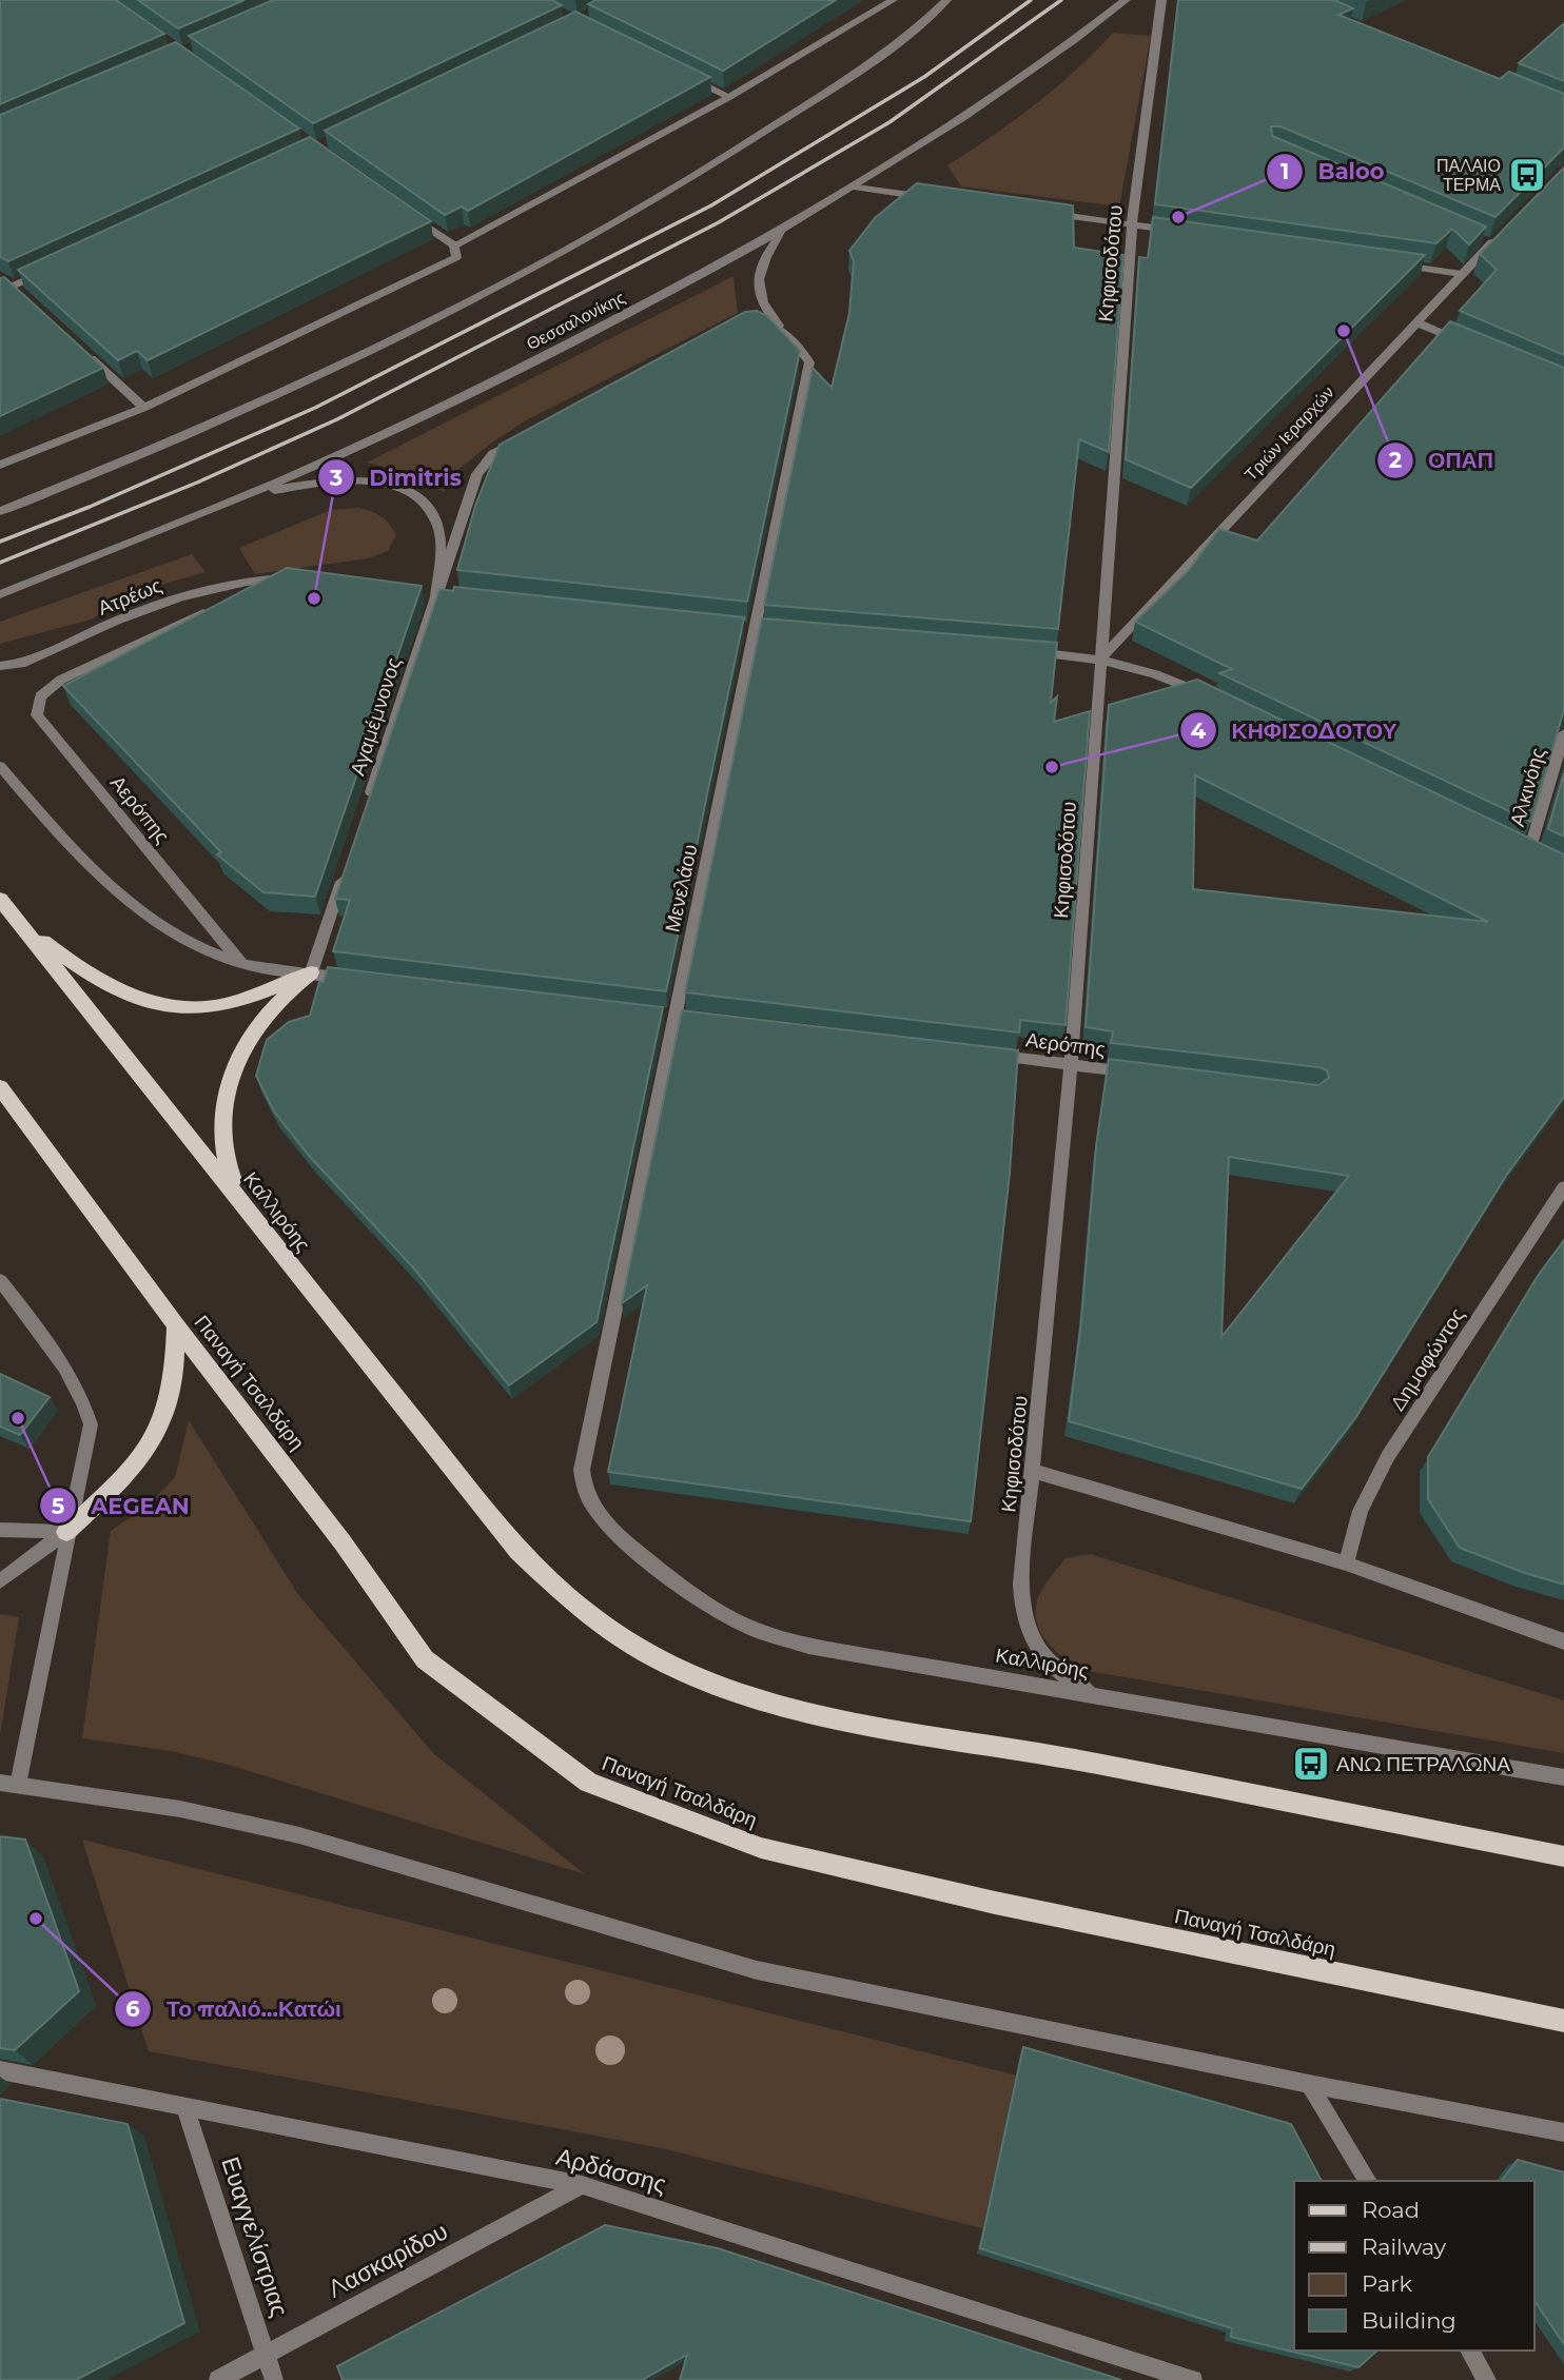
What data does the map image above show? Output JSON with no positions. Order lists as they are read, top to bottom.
{
  "streets": {
    "main road": ["Καλλιρόης", "Παναγή Τσαλδάρη"],
    "street": [
      "Κηφισοδότου",
      "Θεσσαλονίκης",
      "Τριών Ιεραρχών",
      "Ατρέως",
      "Αγαμέμνονος",
      "Αλκινόης",
      "Αερόπης",
      "Μενελάου",
      "Δημοφώντος",
      "Αρδάσσης",
      "Ευαγγελίστριας",
      "Λασκαρίδου"
    ]
  },
  "crossings": [
    ["Κηφισοδότου", "Τριών Ιεραρχών"],
    ["Κηφισοδότου", "Αερόπης"],
    ["Κηφισοδότου", "Καλλιρόης"],
    ["Μενελάου", "Καλλιρόης"],
    ["Αρδάσσης", "Ευαγγελίστριας"],
    ["Αρδάσσης", "Λασκαρίδου"],
    ["Ευαγγελίστριας", "Λασκαρίδου"]
  ],
  "places": {
    "bus stop": ["ΠΑΛΑΙΟ ΤΕΡΜΑ", "ΑΝΩ ΠΕΤΡΑΛΩΝΑ"],
    "other": [
      "Baloo",
      "ΟΠΑΠ",
      "Dimitris",
      "ΚΗΦΙΣΟΔΟΤΟΥ",
      "AEGEAN",
      "Το παλιό...Κατώι"
    ]
  },
  "legend": [
    "Road",
    "Railway",
    "Park",
    "Building"
  ]
}
